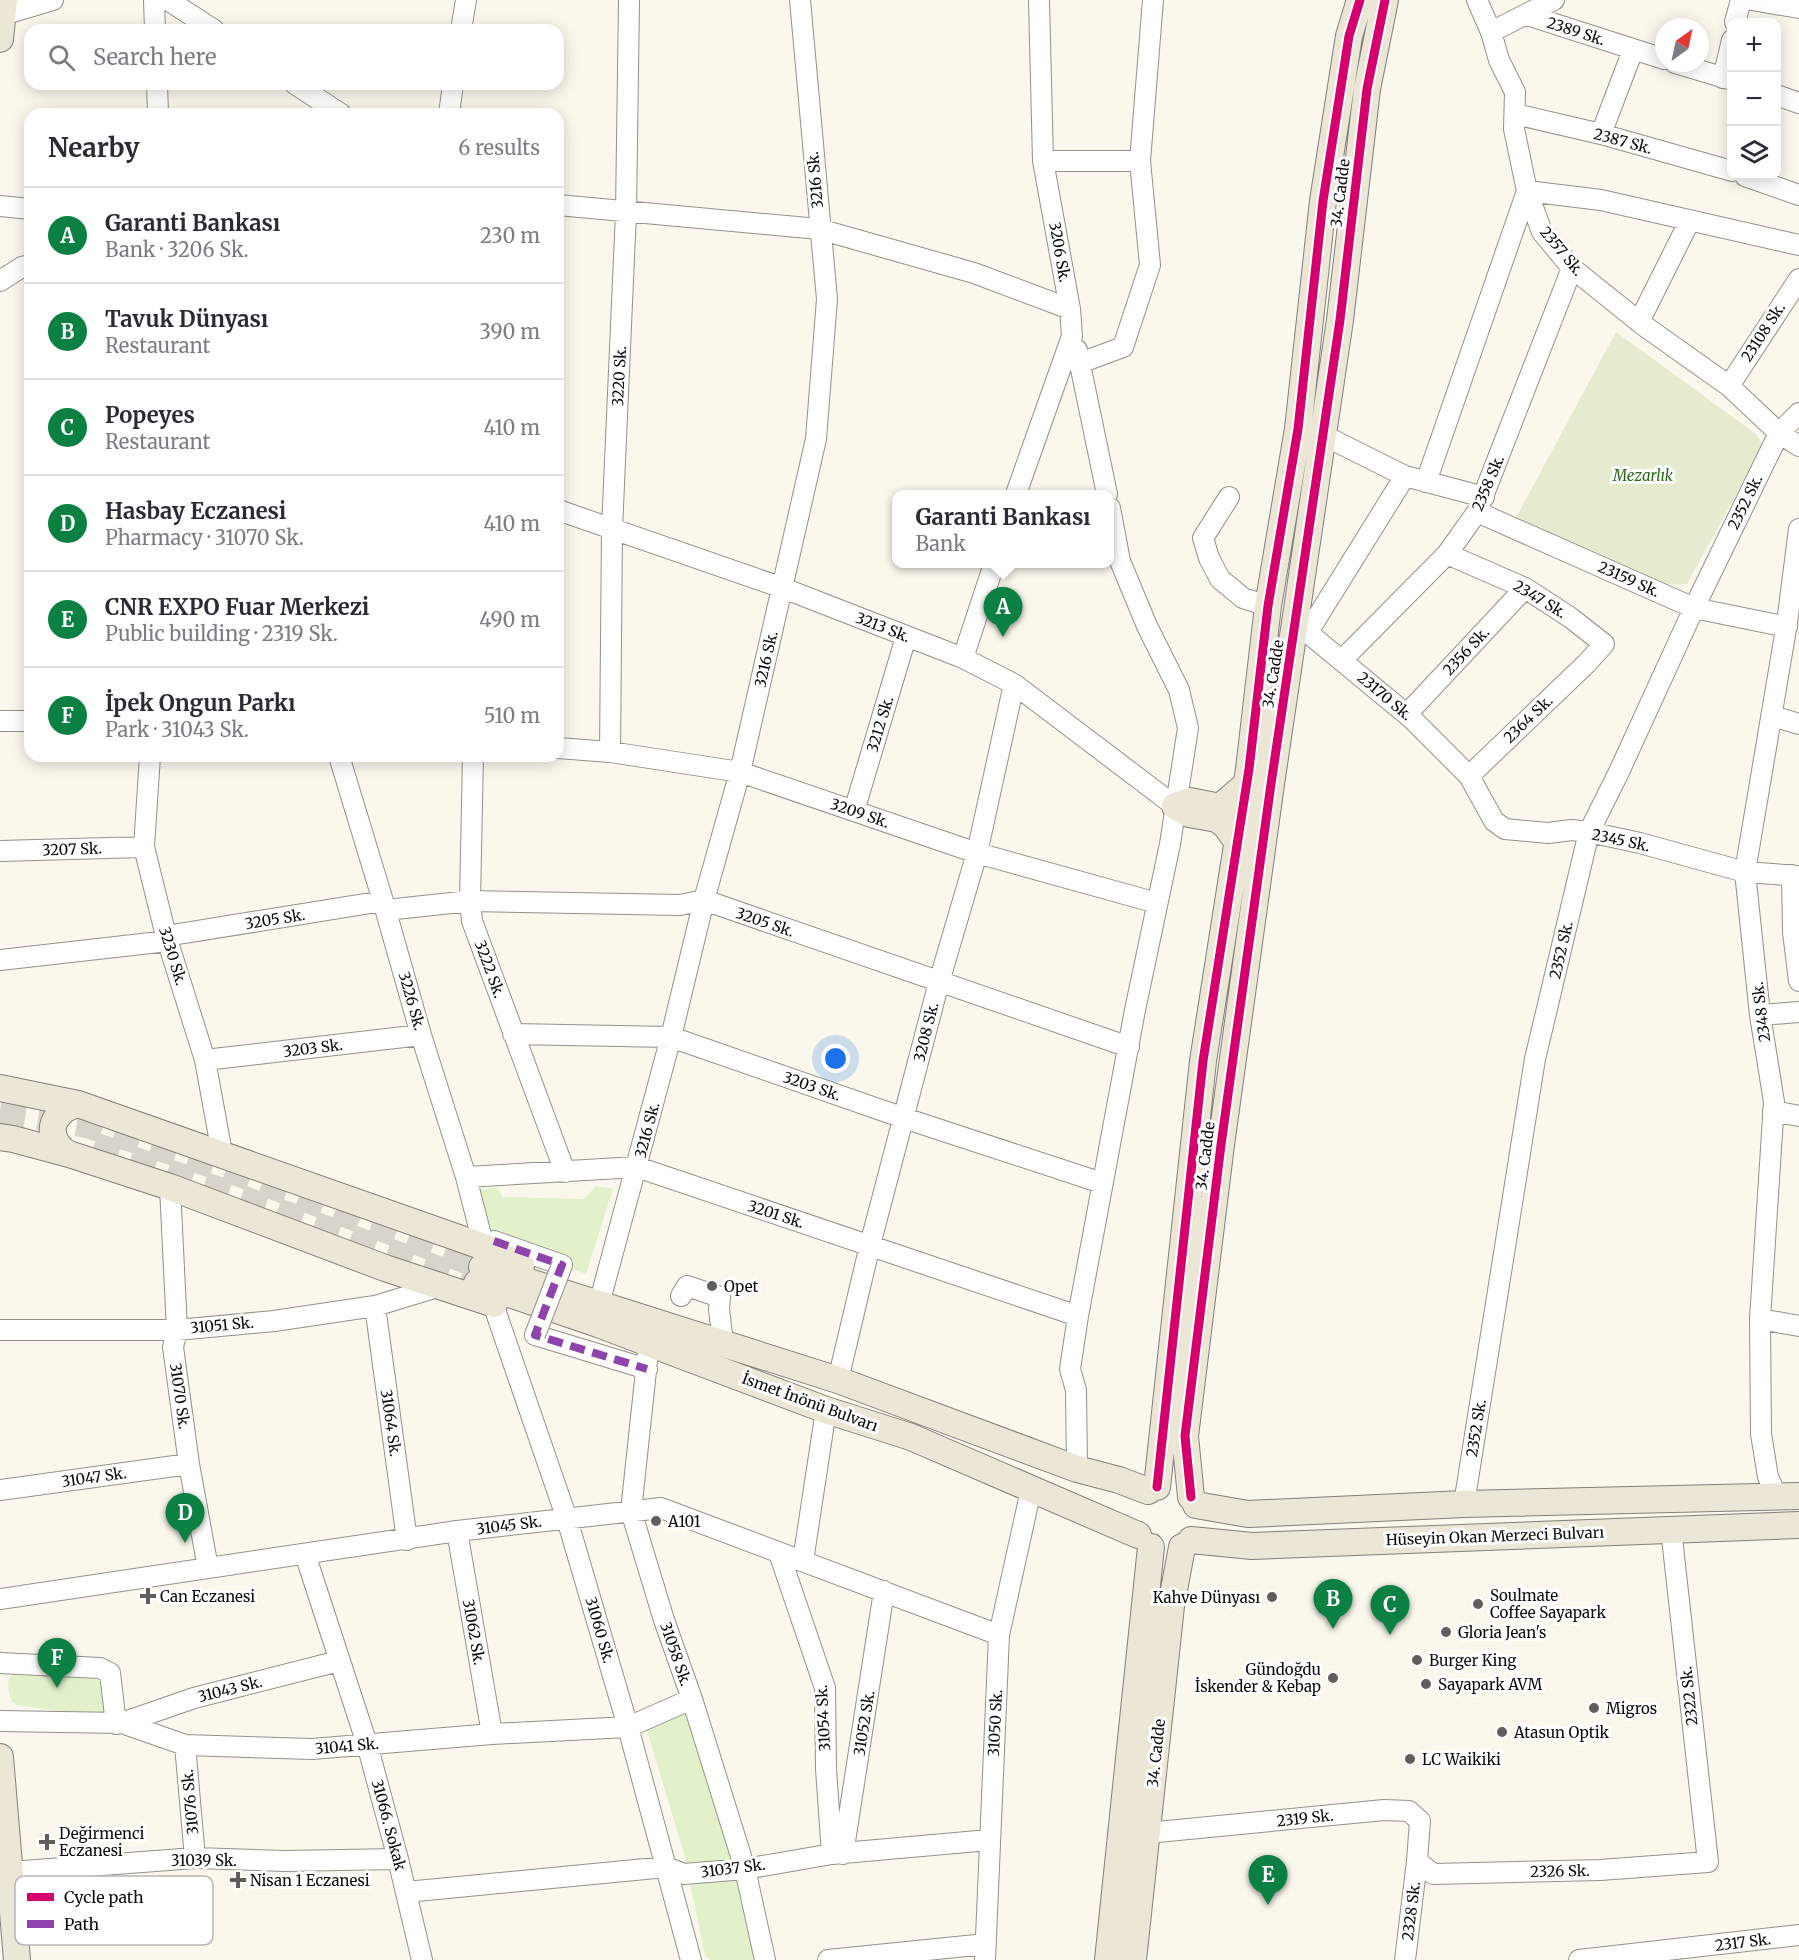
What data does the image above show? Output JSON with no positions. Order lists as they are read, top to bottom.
{
  "streets": {
    "main road": ["34. Cadde", "İsmet İnönü Bulvarı", "Hüseyin Okan Merzeci Bulvarı"],
    "street": [
      "2389 Sk.",
      "2387 Sk.",
      "3216 Sk.",
      "2357 Sk.",
      "3206 Sk.",
      "23108 Sk.",
      "3220 Sk.",
      "2358 Sk.",
      "2352 Sk.",
      "23159 Sk.",
      "2347 Sk.",
      "3213 Sk.",
      "2356 Sk.",
      "23170 Sk.",
      "2364 Sk.",
      "3212 Sk.",
      "3209 Sk.",
      "2345 Sk.",
      "3207 Sk.",
      "3205 Sk.",
      "3230 Sk.",
      "3222 Sk.",
      "3226 Sk.",
      "2348 Sk.",
      "3208 Sk.",
      "3203 Sk.",
      "3201 Sk.",
      "31051 Sk.",
      "31070 Sk.",
      "31064 Sk.",
      "31047 Sk.",
      "31045 Sk.",
      "31060 Sk.",
      "31062 Sk.",
      "31058 Sk.",
      "31043 Sk.",
      "2322 Sk.",
      "31054 Sk.",
      "31052 Sk.",
      "31050 Sk.",
      "31041 Sk.",
      "31076 Sk.",
      "2319 Sk.",
      "31066. Sokak",
      "31039 Sk.",
      "31037 Sk.",
      "2326 Sk.",
      "2328 Sk.",
      "2317 Sk."
    ]
  },
  "crossings": [
    ["2389 Sk.", "2357 Sk."],
    ["2387 Sk.", "2357 Sk."],
    ["3216 Sk.", "3213 Sk."],
    ["3216 Sk.", "3209 Sk."],
    ["3216 Sk.", "3205 Sk."],
    ["3216 Sk.", "3203 Sk."],
    ["3216 Sk.", "3201 Sk."],
    ["3216 Sk.", "İsmet İnönü Bulvarı"],
    ["34. Cadde", "23159 Sk."],
    ["34. Cadde", "23170 Sk."],
    ["34. Cadde", "İsmet İnönü Bulvarı"],
    ["34. Cadde", "Hüseyin Okan Merzeci Bulvarı"],
    ["34. Cadde", "2319 Sk."],
    ["2357 Sk.", "23108 Sk."],
    ["2357 Sk.", "2358 Sk."],
    ["2357 Sk.", "2352 Sk."],
    ["3220 Sk.", "3213 Sk."],
    ["3220 Sk.", "3209 Sk."],
    ["2358 Sk.", "23159 Sk."],
    ["2358 Sk.", "2347 Sk."],
    ["2358 Sk.", "23170 Sk."],
    ["2352 Sk.", "23159 Sk."],
    ["2352 Sk.", "2345 Sk."],
    ["2352 Sk.", "Hüseyin Okan Merzeci Bulvarı"],
    ["23159 Sk.", "2348 Sk."],
    ["2347 Sk.", "2356 Sk."],
    ["2347 Sk.", "2364 Sk."],
    ["3213 Sk.", "3212 Sk."],
    ["3213 Sk.", "3208 Sk."],
    ["2356 Sk.", "23170 Sk."],
    ["23170 Sk.", "2364 Sk."],
    ["23170 Sk.", "2345 Sk."],
    ["2364 Sk.", "2345 Sk."],
    ["3212 Sk.", "3209 Sk."],
    ["3209 Sk.", "3208 Sk."],
    ["2345 Sk.", "2348 Sk."],
    ["3207 Sk.", "3230 Sk."],
    ["3205 Sk.", "3230 Sk."],
    ["3205 Sk.", "3222 Sk."],
    ["3205 Sk.", "3226 Sk."],
    ["3205 Sk.", "3208 Sk."],
    ["3230 Sk.", "3203 Sk."],
    ["3230 Sk.", "İsmet İnönü Bulvarı"],
    ["3222 Sk.", "3203 Sk."],
    ["3222 Sk.", "3201 Sk."],
    ["3226 Sk.", "3203 Sk."],
    ["3226 Sk.", "3201 Sk."],
    ["3226 Sk.", "İsmet İnönü Bulvarı"],
    ["2348 Sk.", "Hüseyin Okan Merzeci Bulvarı"],
    ["3208 Sk.", "3203 Sk."],
    ["3208 Sk.", "3201 Sk."],
    ["3208 Sk.", "İsmet İnönü Bulvarı"],
    ["31051 Sk.", "31070 Sk."],
    ["31051 Sk.", "31064 Sk."],
    ["31070 Sk.", "31047 Sk."],
    ["31070 Sk.", "31045 Sk."],
    ["İsmet İnönü Bulvarı", "Hüseyin Okan Merzeci Bulvarı"],
    ["İsmet İnönü Bulvarı", "31058 Sk."],
    ["İsmet İnönü Bulvarı", "31050 Sk."],
    ["31064 Sk.", "31045 Sk."],
    ["31045 Sk.", "31060 Sk."],
    ["31045 Sk.", "31062 Sk."],
    ["31045 Sk.", "31058 Sk."],
    ["31045 Sk.", "31054 Sk."],
    ["31045 Sk.", "31052 Sk."],
    ["31045 Sk.", "31050 Sk."],
    ["31045 Sk.", "31066. Sokak"],
    ["Hüseyin Okan Merzeci Bulvarı", "2322 Sk."],
    ["31060 Sk.", "31041 Sk."],
    ["31060 Sk.", "31037 Sk."],
    ["31062 Sk.", "31041 Sk."],
    ["31058 Sk.", "31041 Sk."],
    ["31058 Sk.", "31037 Sk."],
    ["31043 Sk.", "31041 Sk."],
    ["31043 Sk.", "31066. Sokak"],
    ["2322 Sk.", "2326 Sk."],
    ["31054 Sk.", "31052 Sk."],
    ["31054 Sk.", "31037 Sk."],
    ["31052 Sk.", "31037 Sk."],
    ["31050 Sk.", "31037 Sk."],
    ["31041 Sk.", "31076 Sk."],
    ["31041 Sk.", "31066. Sokak"],
    ["31076 Sk.", "31039 Sk."],
    ["2319 Sk.", "2326 Sk."],
    ["2319 Sk.", "2328 Sk."],
    ["31066. Sokak", "31039 Sk."],
    ["31066. Sokak", "31037 Sk."],
    ["2326 Sk.", "2328 Sk."]
  ],
  "parks": ["Mezarlık"],
  "places": {
    "other": [
      "Opet",
      "A101",
      "Kahve Dünyası",
      "Soulmate Coffee Sayapark",
      "Gloria Jean's",
      "Burger King",
      "Gündoğdu İskender & Kebap",
      "Sayapark AVM",
      "Migros",
      "Atasun Optik",
      "LC Waikiki"
    ],
    "health": ["Can Eczanesi", "Değirmenci Eczanesi", "Nisan 1 Eczanesi"]
  },
  "legend": ["Cycle path", "Path"],
  "north": "top right",
  "page": {
    "map_buttons": ["+", "−"],
    "search": "Search here",
    "heading": ["Nearby", "6 results"],
    "list": [
      {
        "mark": "A",
        "name": "Garanti Bankası",
        "note": "Bank · 3206 Sk.",
        "value": "230 m"
      },
      {
        "mark": "B",
        "name": "Tavuk Dünyası",
        "note": "Restaurant",
        "value": "390 m"
      },
      {
        "mark": "C",
        "name": "Popeyes",
        "note": "Restaurant",
        "value": "410 m"
      },
      {
        "mark": "D",
        "name": "Hasbay Eczanesi",
        "note": "Pharmacy · 31070 Sk.",
        "value": "410 m"
      },
      {
        "mark": "E",
        "name": "CNR EXPO Fuar Merkezi",
        "note": "Public building · 2319 Sk.",
        "value": "490 m"
      },
      {
        "mark": "F",
        "name": "İpek Ongun Parkı",
        "note": "Park · 31043 Sk.",
        "value": "510 m"
      }
    ],
    "popup": ["Garanti Bankası", "Bank"],
    "pins": [
      "A",
      "D",
      "B",
      "C",
      "F",
      "E"
    ]
  }
}
